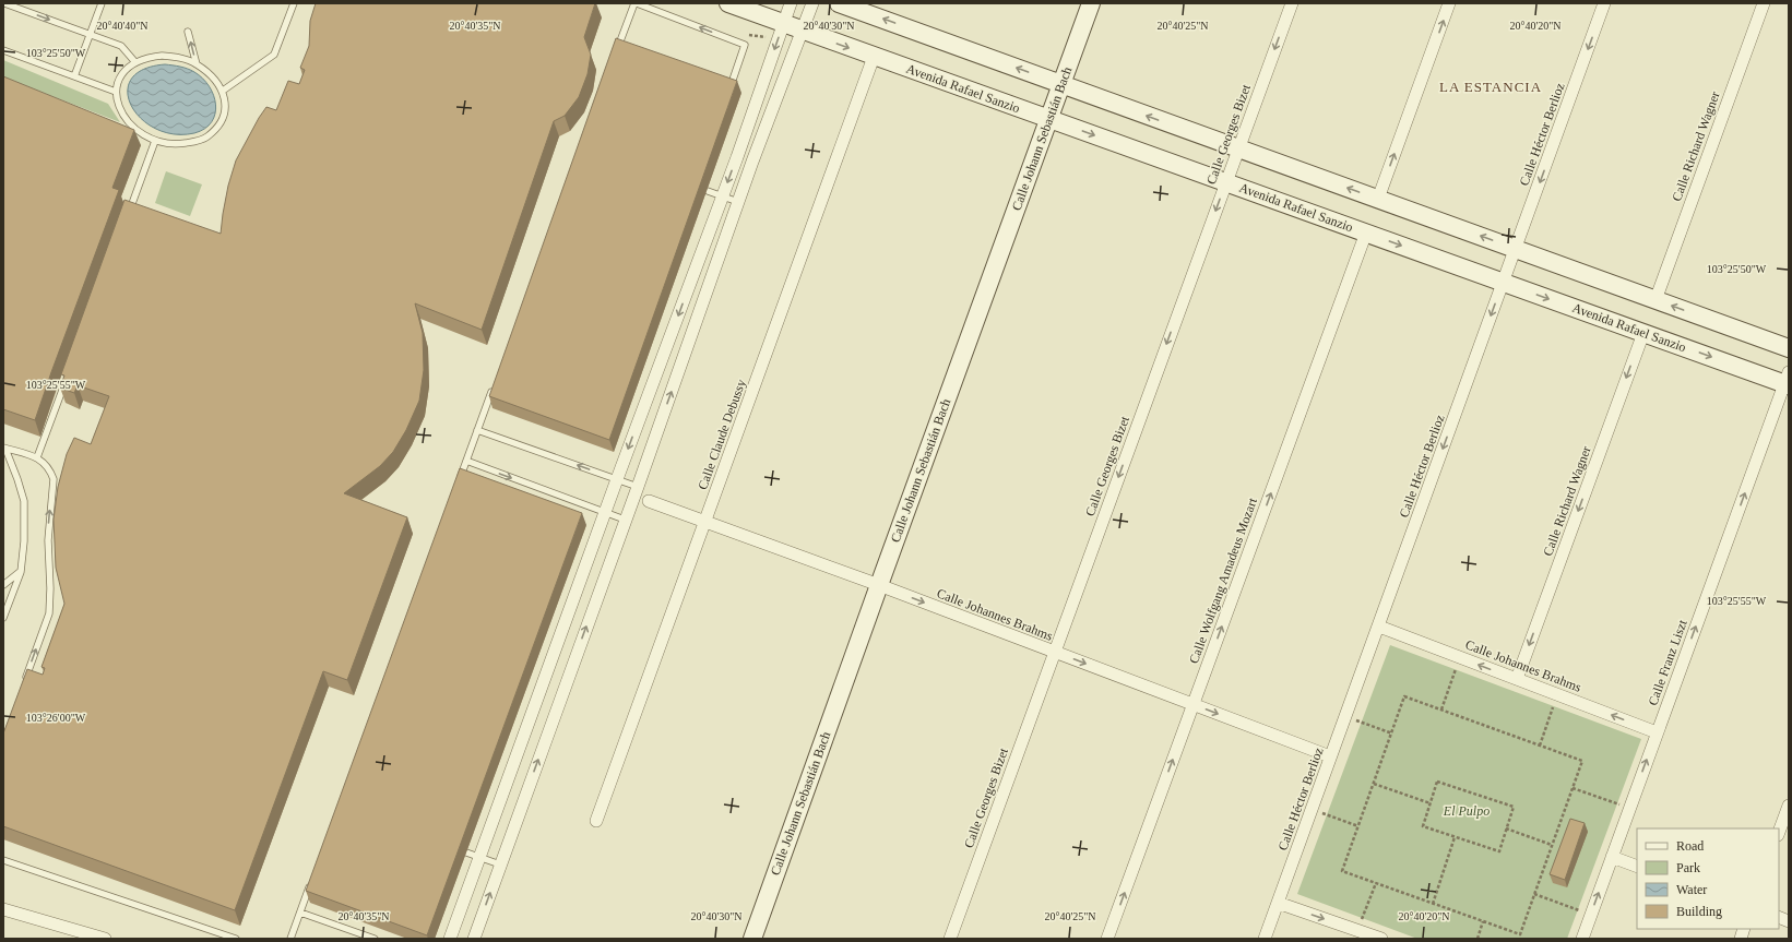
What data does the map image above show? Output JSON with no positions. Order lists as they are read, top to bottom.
{
  "streets": {
    "main road": ["Avenida Rafael Sanzio", "Calle Johann Sebastián Bach"],
    "street": [
      "Calle Georges Bizet",
      "Calle Héctor Berlioz",
      "Calle Richard Wagner",
      "Calle Claude Debussy",
      "Calle Wolfgang Amadeus Mozart",
      "Calle Johannes Brahms",
      "Calle Franz Liszt"
    ]
  },
  "crossings": [
    ["Avenida Rafael Sanzio", "Calle Georges Bizet"],
    ["Avenida Rafael Sanzio", "Calle Héctor Berlioz"],
    ["Avenida Rafael Sanzio", "Calle Johann Sebastián Bach"],
    ["Avenida Rafael Sanzio", "Calle Richard Wagner"],
    ["Avenida Rafael Sanzio", "Calle Claude Debussy"],
    ["Avenida Rafael Sanzio", "Calle Wolfgang Amadeus Mozart"],
    ["Avenida Rafael Sanzio", "Calle Franz Liszt"],
    ["Calle Georges Bizet", "Calle Johannes Brahms"],
    ["Calle Héctor Berlioz", "Calle Johannes Brahms"],
    ["Calle Johann Sebastián Bach", "Calle Johannes Brahms"],
    ["Calle Richard Wagner", "Calle Johannes Brahms"],
    ["Calle Claude Debussy", "Calle Johannes Brahms"],
    ["Calle Wolfgang Amadeus Mozart", "Calle Johannes Brahms"],
    ["Calle Johannes Brahms", "Calle Franz Liszt"]
  ],
  "one_way": [
    "Calle Georges Bizet",
    "Calle Héctor Berlioz",
    "Calle Richard Wagner",
    "Calle Wolfgang Amadeus Mozart",
    "Calle Franz Liszt"
  ],
  "districts": ["LA ESTANCIA"],
  "parks": ["El Pulpo"],
  "legend": [
    "Road",
    "Park",
    "Water",
    "Building"
  ],
  "coordinates": [
    "20°40'40\"N",
    "20°40'35\"N",
    "20°40'30\"N",
    "20°40'25\"N",
    "20°40'20\"N",
    "103°25'50\"W",
    "103°25'55\"W",
    "103°26'00\"W"
  ]
}
